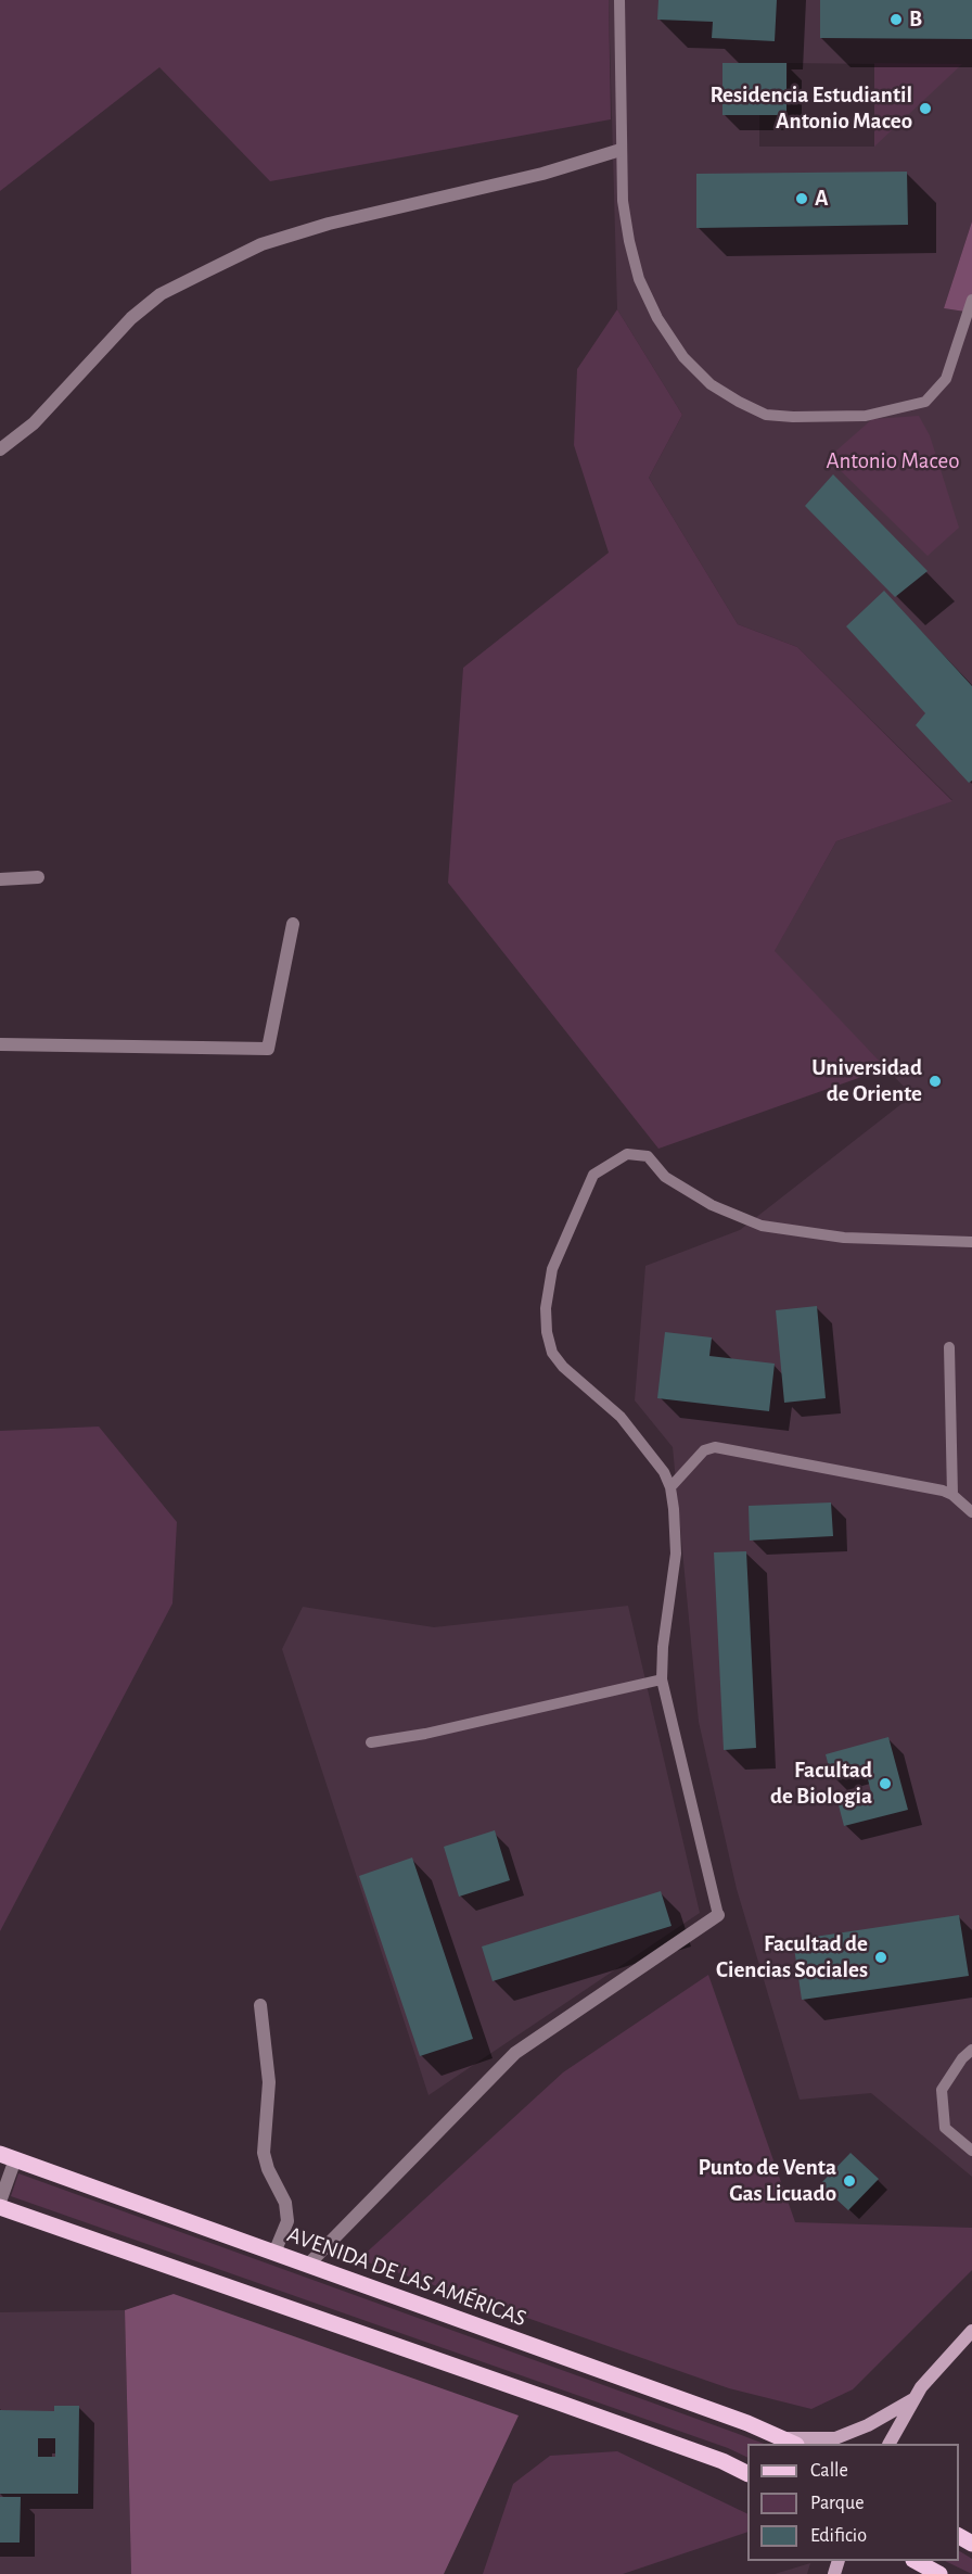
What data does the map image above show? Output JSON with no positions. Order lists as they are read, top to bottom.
{
  "streets": {
    "main road": ["AVENIDA DE LAS AMÉRICAS"]
  },
  "parks": ["Antonio Maceo"],
  "places": [
    "B",
    "Residencia Estudiantil Antonio Maceo",
    "A",
    "Universidad de Oriente",
    "Facultad de Biologia",
    "Facultad de Ciencias Sociales",
    "Punto de Venta Gas Licuado"
  ],
  "legend": ["Calle", "Parque", "Edificio"]
}
